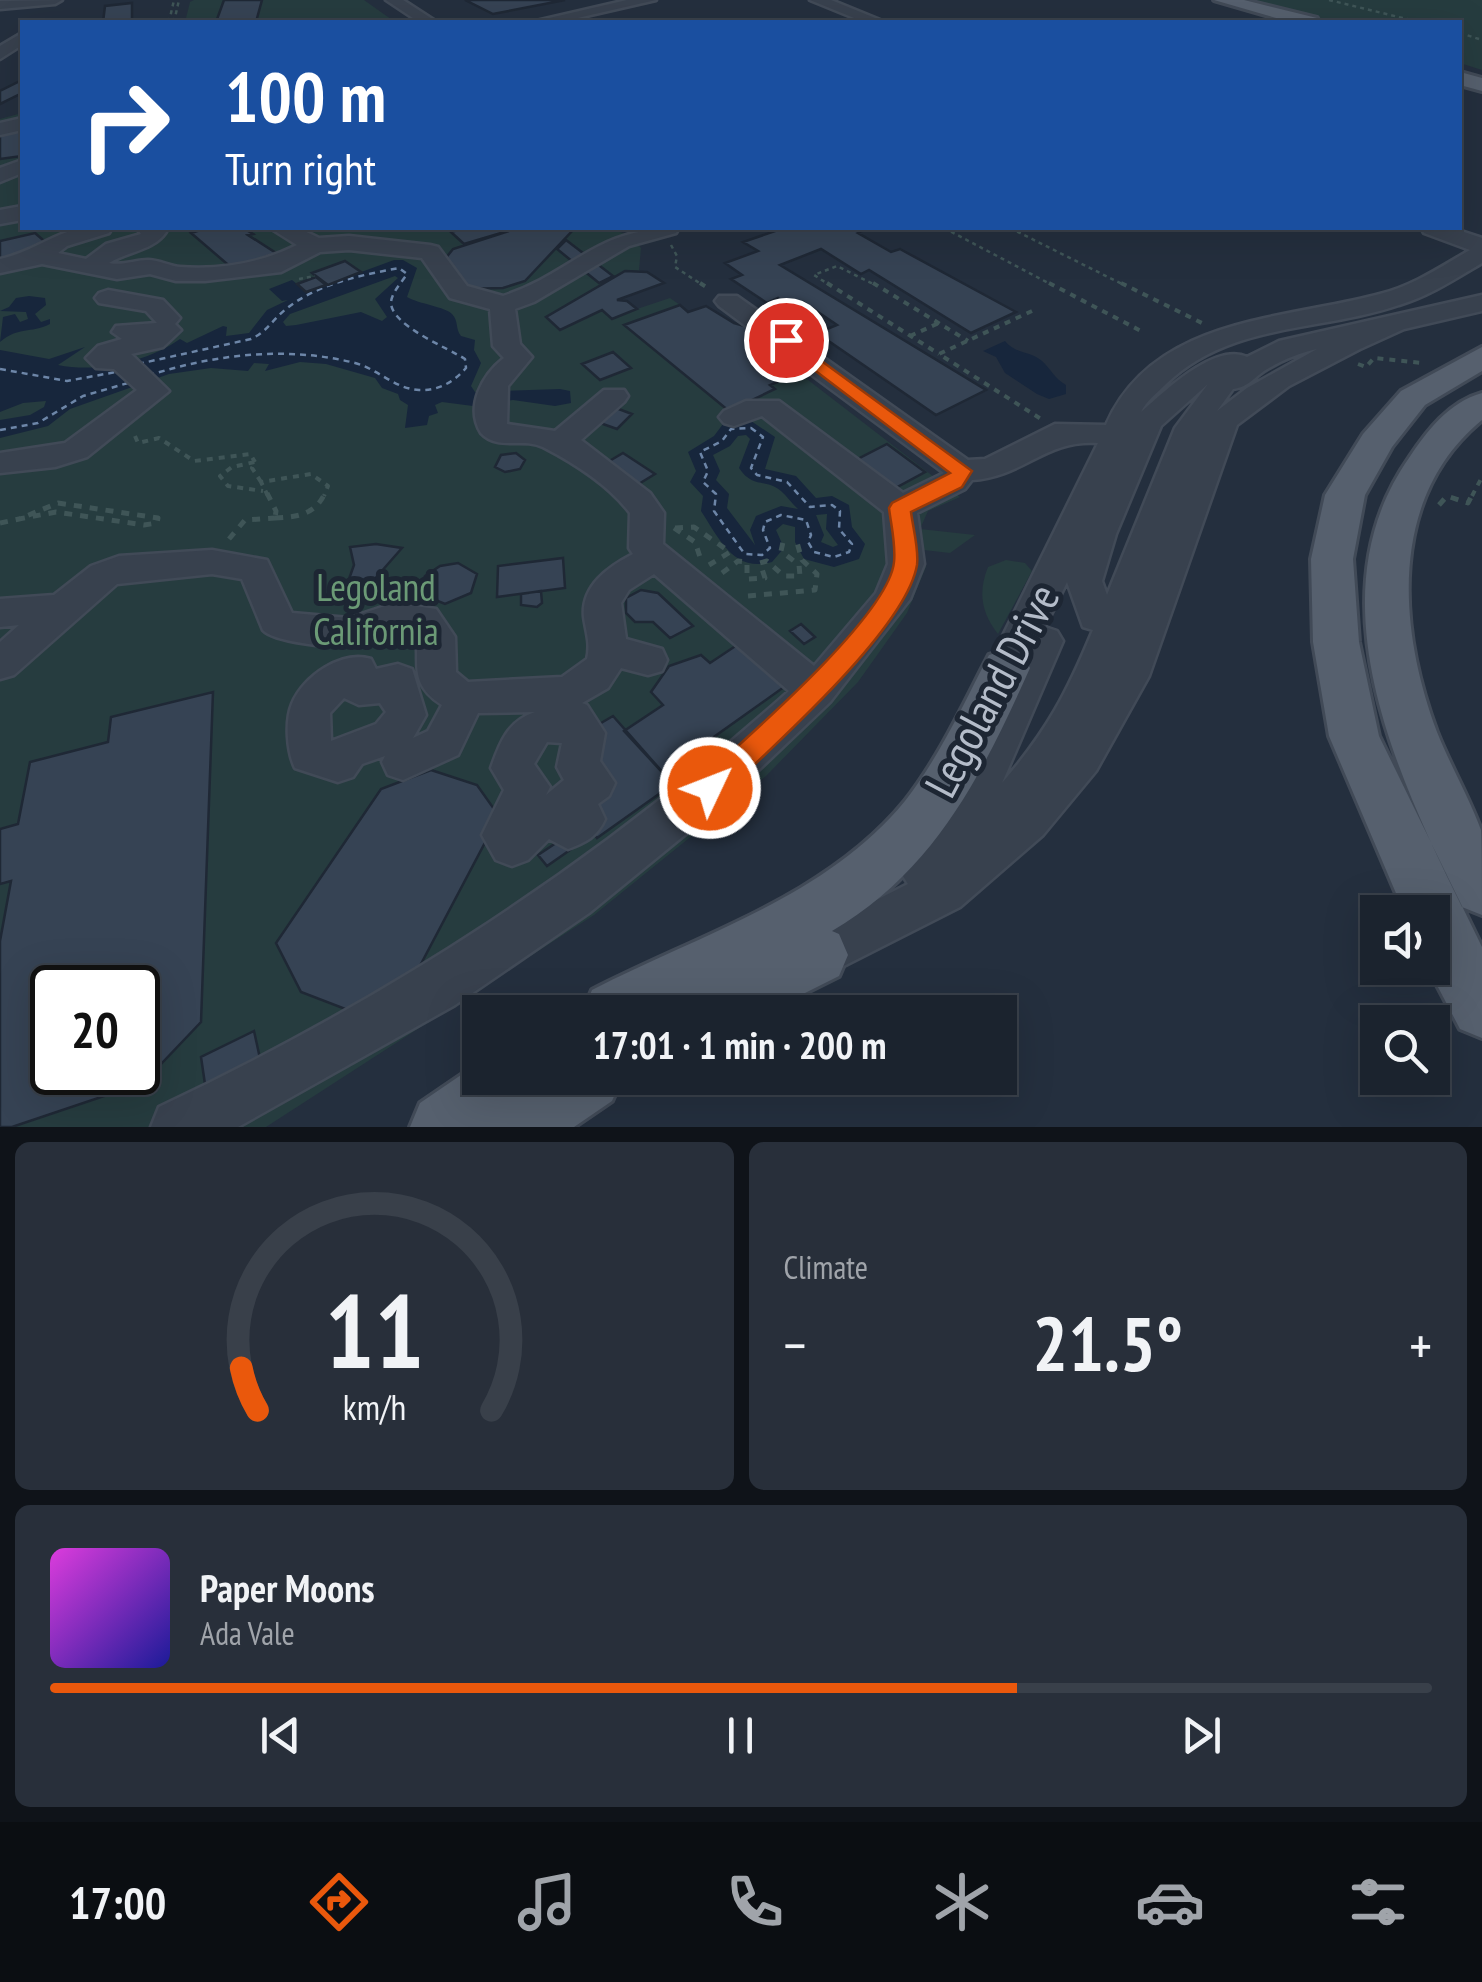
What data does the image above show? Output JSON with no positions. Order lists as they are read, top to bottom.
{
  "streets": {
    "main road": ["Legoland Drive"]
  },
  "parks": ["Legoland California"],
  "page": {
    "turn": ["100 m", "Turn right"],
    "limit": "20",
    "trip": "17:01 · 1 min · 200 m",
    "tile": "Climate",
    "heat": ["−", "21.5°", "+"],
    "song": ["Paper Moons", "Ada Vale"],
    "tabs": "17:00",
    "gauge": ["11", "km/h"]
  }
}
